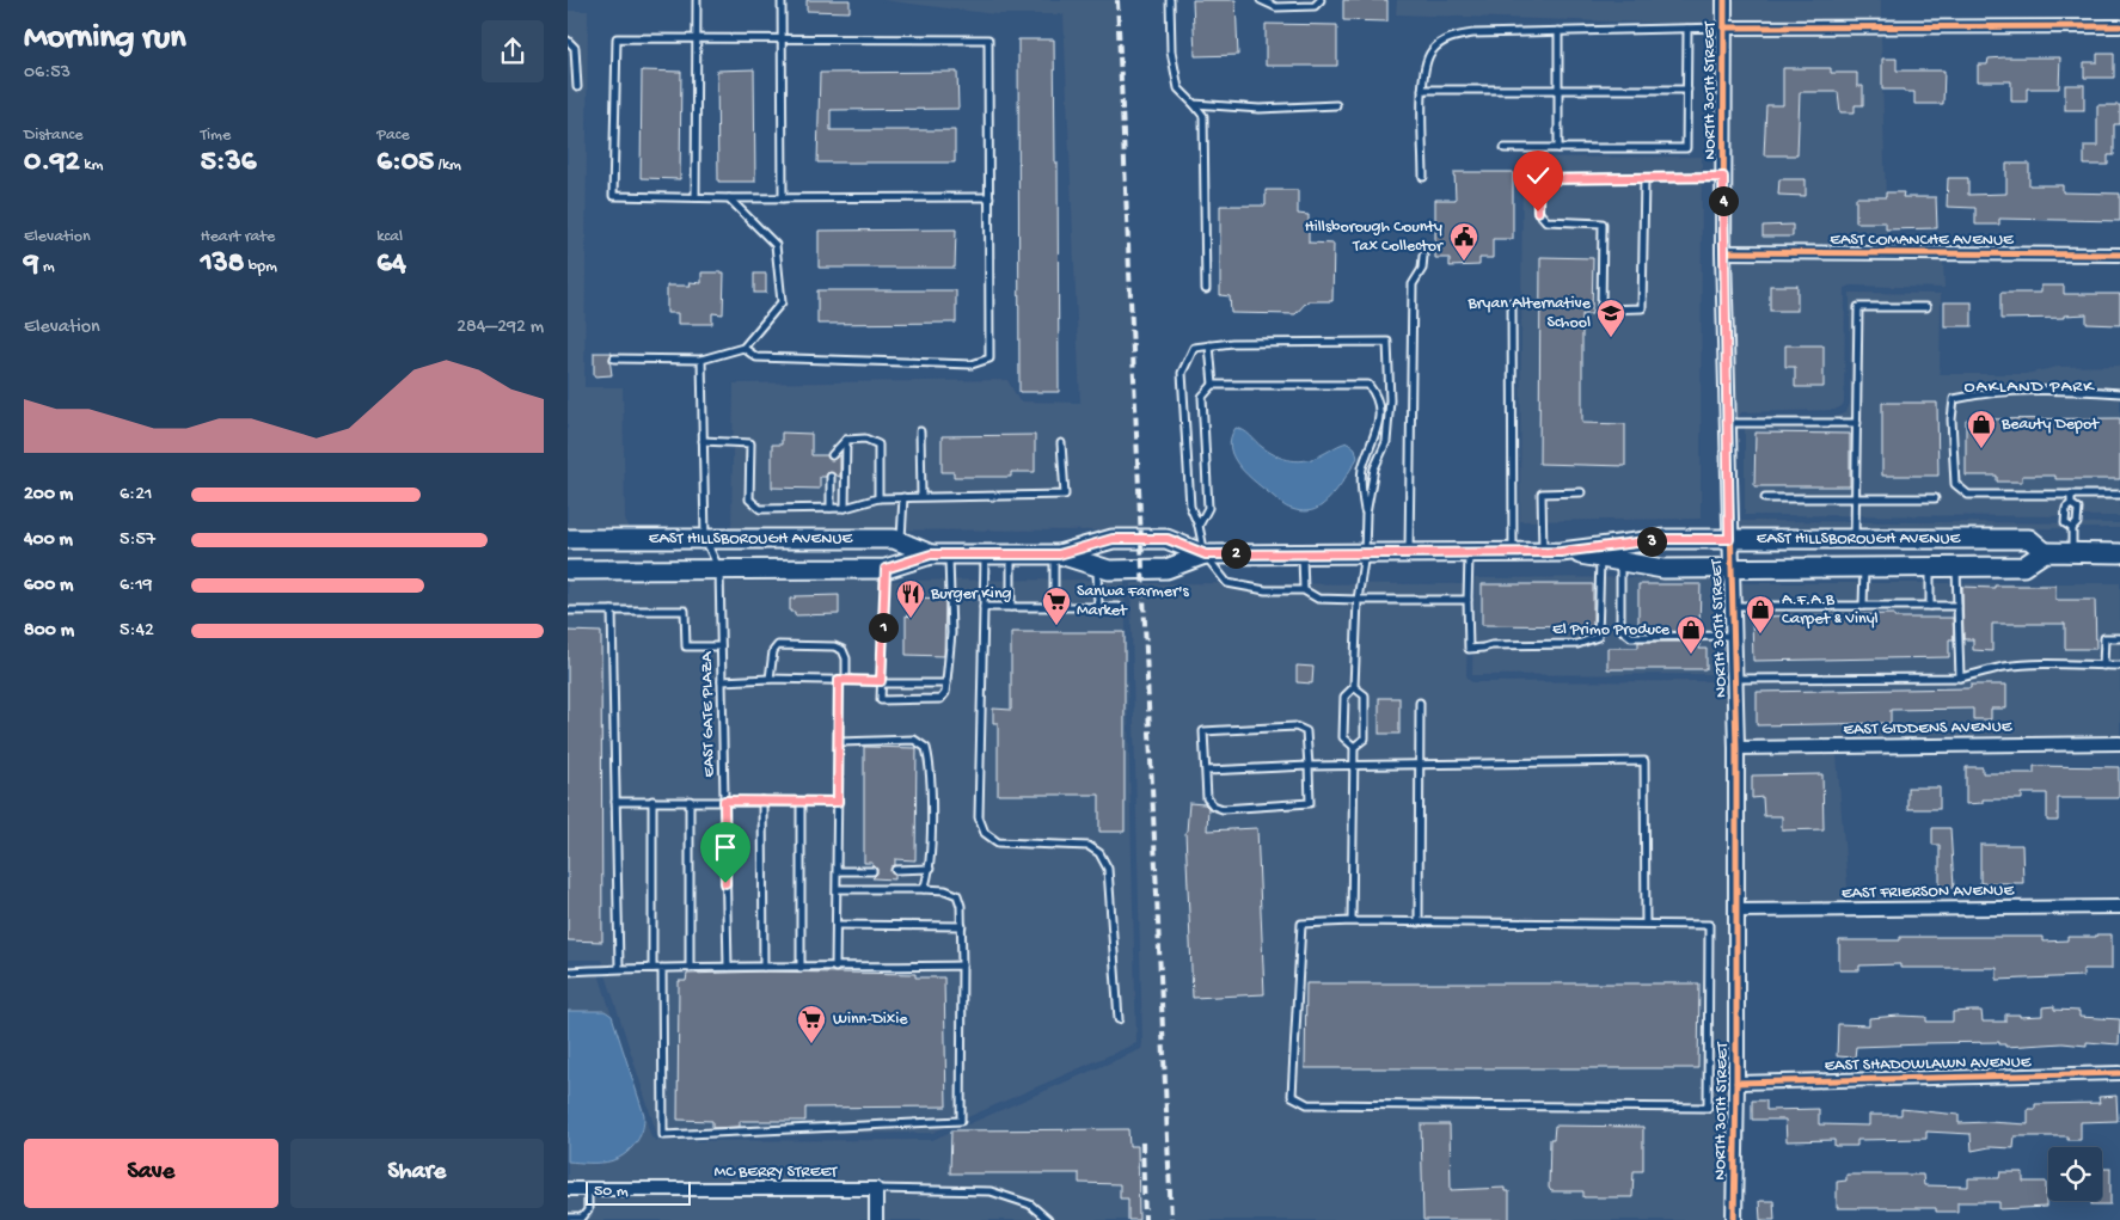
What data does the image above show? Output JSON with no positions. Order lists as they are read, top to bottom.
{
  "streets": {
    "main road": ["EAST HILLSBOROUGH AVENUE"],
    "street": [
      "NORTH 30TH STREET",
      "EAST COMANCHE AVENUE",
      "EAST GIDDENS AVENUE",
      "EAST FRIERSON AVENUE",
      "EAST SHADOWLAWN AVENUE",
      "MC BERRY STREET"
    ],
    "lane": ["EAST GATE PLAZA"]
  },
  "crossings": [
    ["NORTH 30TH STREET", "EAST COMANCHE AVENUE"],
    ["NORTH 30TH STREET", "EAST HILLSBOROUGH AVENUE"],
    ["NORTH 30TH STREET", "EAST GIDDENS AVENUE"],
    ["NORTH 30TH STREET", "EAST FRIERSON AVENUE"],
    ["NORTH 30TH STREET", "EAST SHADOWLAWN AVENUE"],
    ["EAST HILLSBOROUGH AVENUE", "EAST GATE PLAZA"]
  ],
  "districts": ["OAKLAND PARK"],
  "places": {
    "public building": ["Hillsborough County Tax Collector"],
    "school or university": ["Bryan Alternative School"],
    "shop": ["Beauty Depot", "A.F.A.B Carpet & Vinyl", "El Primo Produce"],
    "restaurant": ["Burger King"],
    "supermarket": ["Sanwa Farmer's Market", "Winn-Dixie"]
  },
  "scale_bar": "50 m",
  "page": {
    "heading": ["Morning run", "06:53"],
    "stats": [
      ["Distance", "0.92 km"],
      ["Time", "5:36"],
      ["Pace", "6:05 /km"],
      ["Elevation", "9 m"],
      ["Heart rate", "138 bpm"],
      ["kcal", "64"]
    ],
    "pins": [
      "4",
      "3",
      "2",
      "1"
    ],
    "chart": ["Elevation", "284–292 m"],
    "list": [
      {
        "name": "200 m",
        "note": "6:21"
      },
      {
        "name": "400 m",
        "note": "5:57"
      },
      {
        "name": "600 m",
        "note": "6:19"
      },
      {
        "name": "800 m",
        "note": "5:42"
      }
    ],
    "buttons": ["Save", "Share"],
    "scale": "50 m"
  }
}
